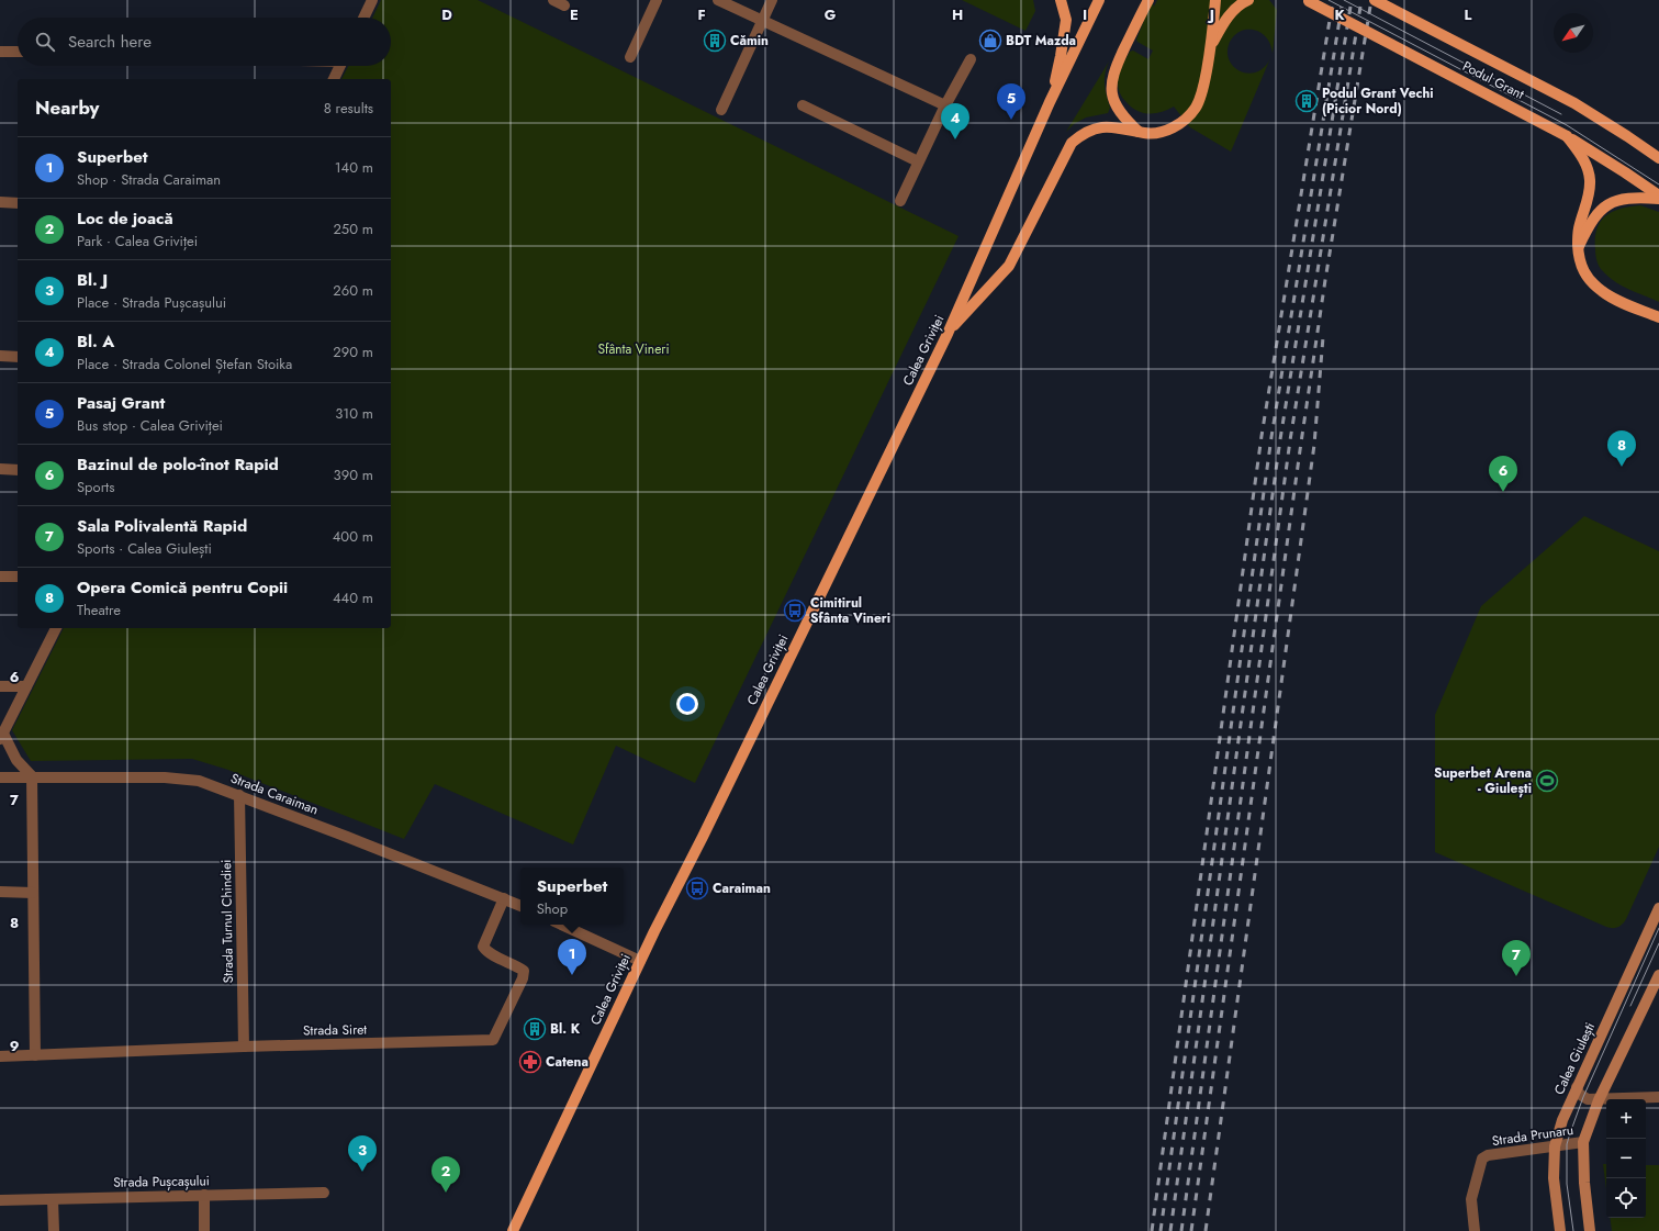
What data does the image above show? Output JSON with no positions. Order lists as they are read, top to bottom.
{
  "streets": {
    "main road": ["Podul Grant", "Calea Griviței", "Calea Giulești"],
    "street": [
      "Strada Caraiman",
      "Strada Turnul Chindiei",
      "Strada Siret",
      "Strada Prunaru",
      "Strada Pușcașului"
    ]
  },
  "crossings": [
    ["Strada Caraiman", "Strada Turnul Chindiei"],
    ["Strada Caraiman", "Strada Siret"],
    ["Strada Turnul Chindiei", "Strada Siret"],
    ["Calea Giulești", "Strada Prunaru"]
  ],
  "parks": ["Sfânta Vineri"],
  "places": {
    "building": ["Cămin", "Podul Grant Vechi (Picior Nord)", "Bl. K"],
    "shop": ["BDT Mazda"],
    "bus stop": ["Cimitirul Sfânta Vineri", "Caraiman"],
    "sports": ["Superbet Arena - Giulești"],
    "pharmacy": ["Catena"]
  },
  "north": "bottom left",
  "page": {
    "search": "Search here",
    "heading": ["Nearby", "8 results"],
    "pins": [
      "5",
      "4",
      "8",
      "6",
      "1",
      "7",
      "3",
      "2"
    ],
    "list": [
      {
        "mark": "1",
        "name": "Superbet",
        "note": "Shop · Strada Caraiman",
        "value": "140 m"
      },
      {
        "mark": "2",
        "name": "Loc de joacă",
        "note": "Park · Calea Griviței",
        "value": "250 m"
      },
      {
        "mark": "3",
        "name": "Bl. J",
        "note": "Place · Strada Pușcașului",
        "value": "260 m"
      },
      {
        "mark": "4",
        "name": "Bl. A",
        "note": "Place · Strada Colonel Ștefan Stoika",
        "value": "290 m"
      },
      {
        "mark": "5",
        "name": "Pasaj Grant",
        "note": "Bus stop · Calea Griviței",
        "value": "310 m"
      },
      {
        "mark": "6",
        "name": "Bazinul de polo-înot Rapid",
        "note": "Sports",
        "value": "390 m"
      },
      {
        "mark": "7",
        "name": "Sala Polivalentă Rapid",
        "note": "Sports · Calea Giulești",
        "value": "400 m"
      },
      {
        "mark": "8",
        "name": "Opera Comică pentru Copii",
        "note": "Theatre",
        "value": "440 m"
      }
    ],
    "popup": ["Superbet", "Shop"],
    "map_buttons": ["+", "−"]
  },
  "grid": {
    "columns": [
      "D",
      "E",
      "F",
      "G",
      "H",
      "I",
      "J",
      "K",
      "L"
    ],
    "rows": [
      "6",
      "7",
      "8",
      "9"
    ]
  }
}
